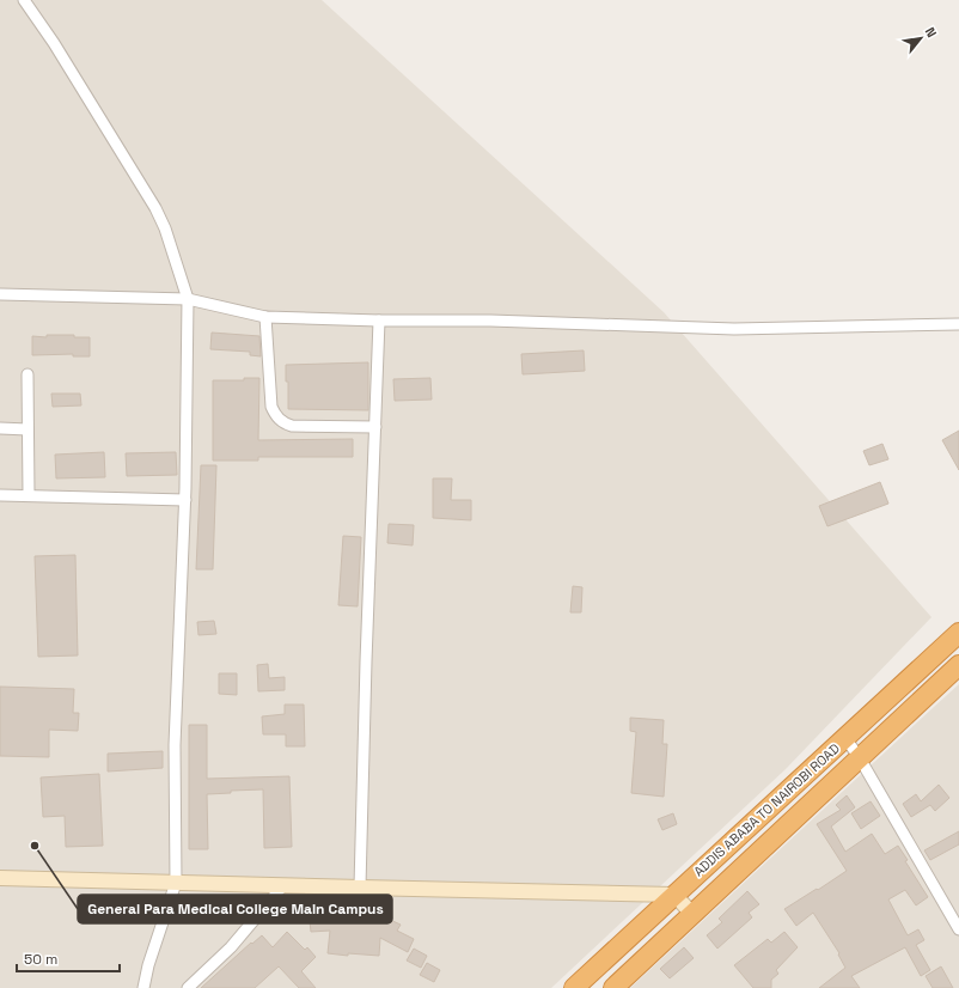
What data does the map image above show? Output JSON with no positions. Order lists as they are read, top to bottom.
{
  "streets": {
    "highway": ["ADDIS ABABA TO NAIROBI ROAD"]
  },
  "places": ["General Para Medical College Main Campus"],
  "scale_bar": "50 m",
  "north": "top right"
}
